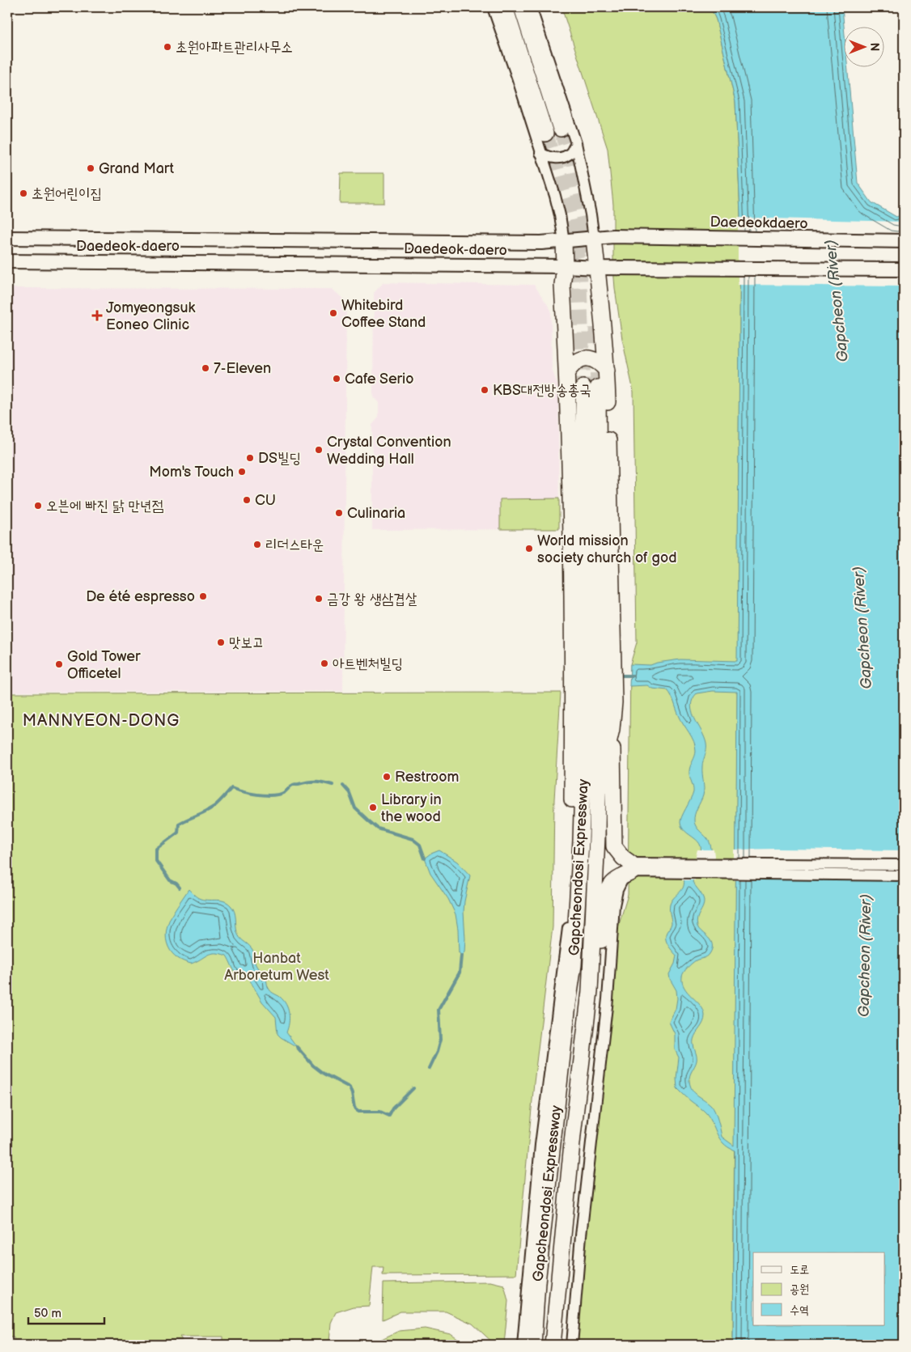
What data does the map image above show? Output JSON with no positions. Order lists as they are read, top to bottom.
{
  "streets": {
    "highway": ["Gapcheondosi Expressway"],
    "main road": ["Daedeokdaero", "Daedeok-daero"]
  },
  "crossings": [
    ["Daedeokdaero", "Daedeok-daero"]
  ],
  "districts": ["MANNYEON-DONG"],
  "water": ["Gapcheon (River)"],
  "parks": ["Hanbat Arboretum West"],
  "places": {
    "other": [
      "초원아파트관리사무소",
      "Grand Mart",
      "초원어린이집",
      "Whitebird Coffee Stand",
      "7-Eleven",
      "Cafe Serio",
      "KBS대전방송총국",
      "Crystal Convention Wedding Hall",
      "DS빌딩",
      "Mom's Touch",
      "CU",
      "오븐에 빠진 닭 만년점",
      "Culinaria",
      "리더스타운",
      "World mission society church of god",
      "De été espresso",
      "금강 왕 생삼겹살",
      "맛보고",
      "아트벤처빌딩",
      "Gold Tower Officetel",
      "Restroom",
      "Library in the wood"
    ],
    "health": ["Jomyeongsuk Eoneo Clinic"]
  },
  "legend": ["도로", "공원", "수역"],
  "scale_bar": "50 m",
  "north": "right"
}
